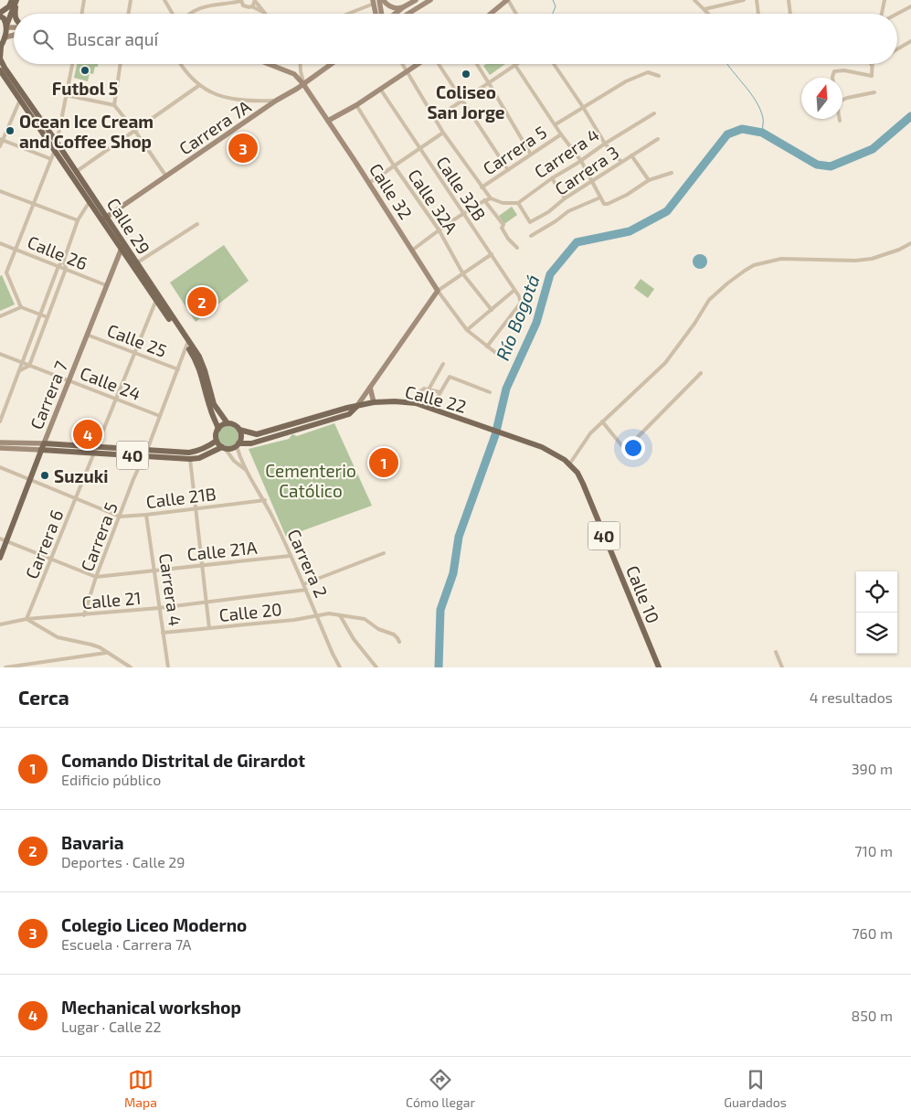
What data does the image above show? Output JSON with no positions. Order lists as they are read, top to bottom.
{
  "streets": {
    "main road": [
      "Calle 29",
      "Carrera 7",
      "Calle 22",
      "40",
      "Calle 10"
    ],
    "street": [
      "Carrera 7A",
      "Carrera 5",
      "Carrera 4",
      "Carrera 3",
      "Calle 32B",
      "Calle 32",
      "Calle 32A",
      "Calle 26",
      "Calle 25",
      "Calle 24",
      "Calle 21B",
      "Carrera 6",
      "Calle 21A",
      "Carrera 2",
      "Calle 21",
      "Calle 20"
    ]
  },
  "crossings": [
    ["Carrera 7A", "Calle 32"],
    ["Carrera 7A", "Calle 29"],
    ["Carrera 5", "Calle 32B"],
    ["Carrera 5", "Calle 32"],
    ["Carrera 5", "Calle 32A"],
    ["Carrera 5", "Calle 29"],
    ["Carrera 5", "Calle 25"],
    ["Carrera 5", "Calle 24"],
    ["Carrera 5", "40"],
    ["Carrera 5", "Calle 21B"],
    ["Carrera 5", "Calle 21A"],
    ["Carrera 5", "Calle 21"],
    ["Carrera 4", "Carrera 3"],
    ["Carrera 4", "Calle 21B"],
    ["Carrera 4", "Calle 21A"],
    ["Carrera 4", "Calle 21"],
    ["Carrera 4", "Calle 20"],
    ["Calle 32B", "Calle 32"],
    ["Calle 29", "Carrera 7"],
    ["Calle 29", "Calle 22"],
    ["Calle 29", "40"],
    ["Calle 29", "Carrera 6"],
    ["Calle 29", "Carrera 2"],
    ["Calle 26", "Carrera 7"],
    ["Calle 25", "Carrera 7"],
    ["Calle 25", "Carrera 6"],
    ["Calle 24", "Carrera 7"],
    ["Calle 24", "Carrera 6"],
    ["Carrera 7", "40"],
    ["Carrera 7", "Calle 21B"],
    ["Carrera 7", "Calle 21A"],
    ["Calle 22", "40"],
    ["Calle 22", "Carrera 2"],
    ["Calle 22", "Calle 10"],
    ["40", "Carrera 6"],
    ["40", "Carrera 2"],
    ["Calle 21B", "Carrera 6"],
    ["Calle 21B", "Carrera 2"],
    ["Carrera 6", "Calle 21A"],
    ["Carrera 6", "Calle 21"],
    ["Calle 21A", "Carrera 2"],
    ["Carrera 2", "Calle 21"],
    ["Carrera 2", "Calle 20"]
  ],
  "water": ["Río Bogotá"],
  "parks": ["Cementerio Católico"],
  "places": [
    "Futbol 5",
    "Coliseo San Jorge",
    "Ocean Ice Cream and Coffee Shop",
    "Suzuki"
  ],
  "north": "top",
  "page": {
    "search": "Buscar aquí",
    "pins": [
      "3",
      "2",
      "4",
      "1"
    ],
    "heading": ["Cerca", "4 resultados"],
    "list": [
      {
        "mark": "1",
        "name": "Comando Distrital de Girardot",
        "note": "Edificio público",
        "value": "390 m"
      },
      {
        "mark": "2",
        "name": "Bavaria",
        "note": "Deportes · Calle 29",
        "value": "710 m"
      },
      {
        "mark": "3",
        "name": "Colegio Liceo Moderno",
        "note": "Escuela · Carrera 7A",
        "value": "760 m"
      },
      {
        "mark": "4",
        "name": "Mechanical workshop",
        "note": "Lugar · Calle 22",
        "value": "850 m"
      }
    ],
    "nav": ["Mapa", "Cómo llegar", "Guardados"]
  }
}
